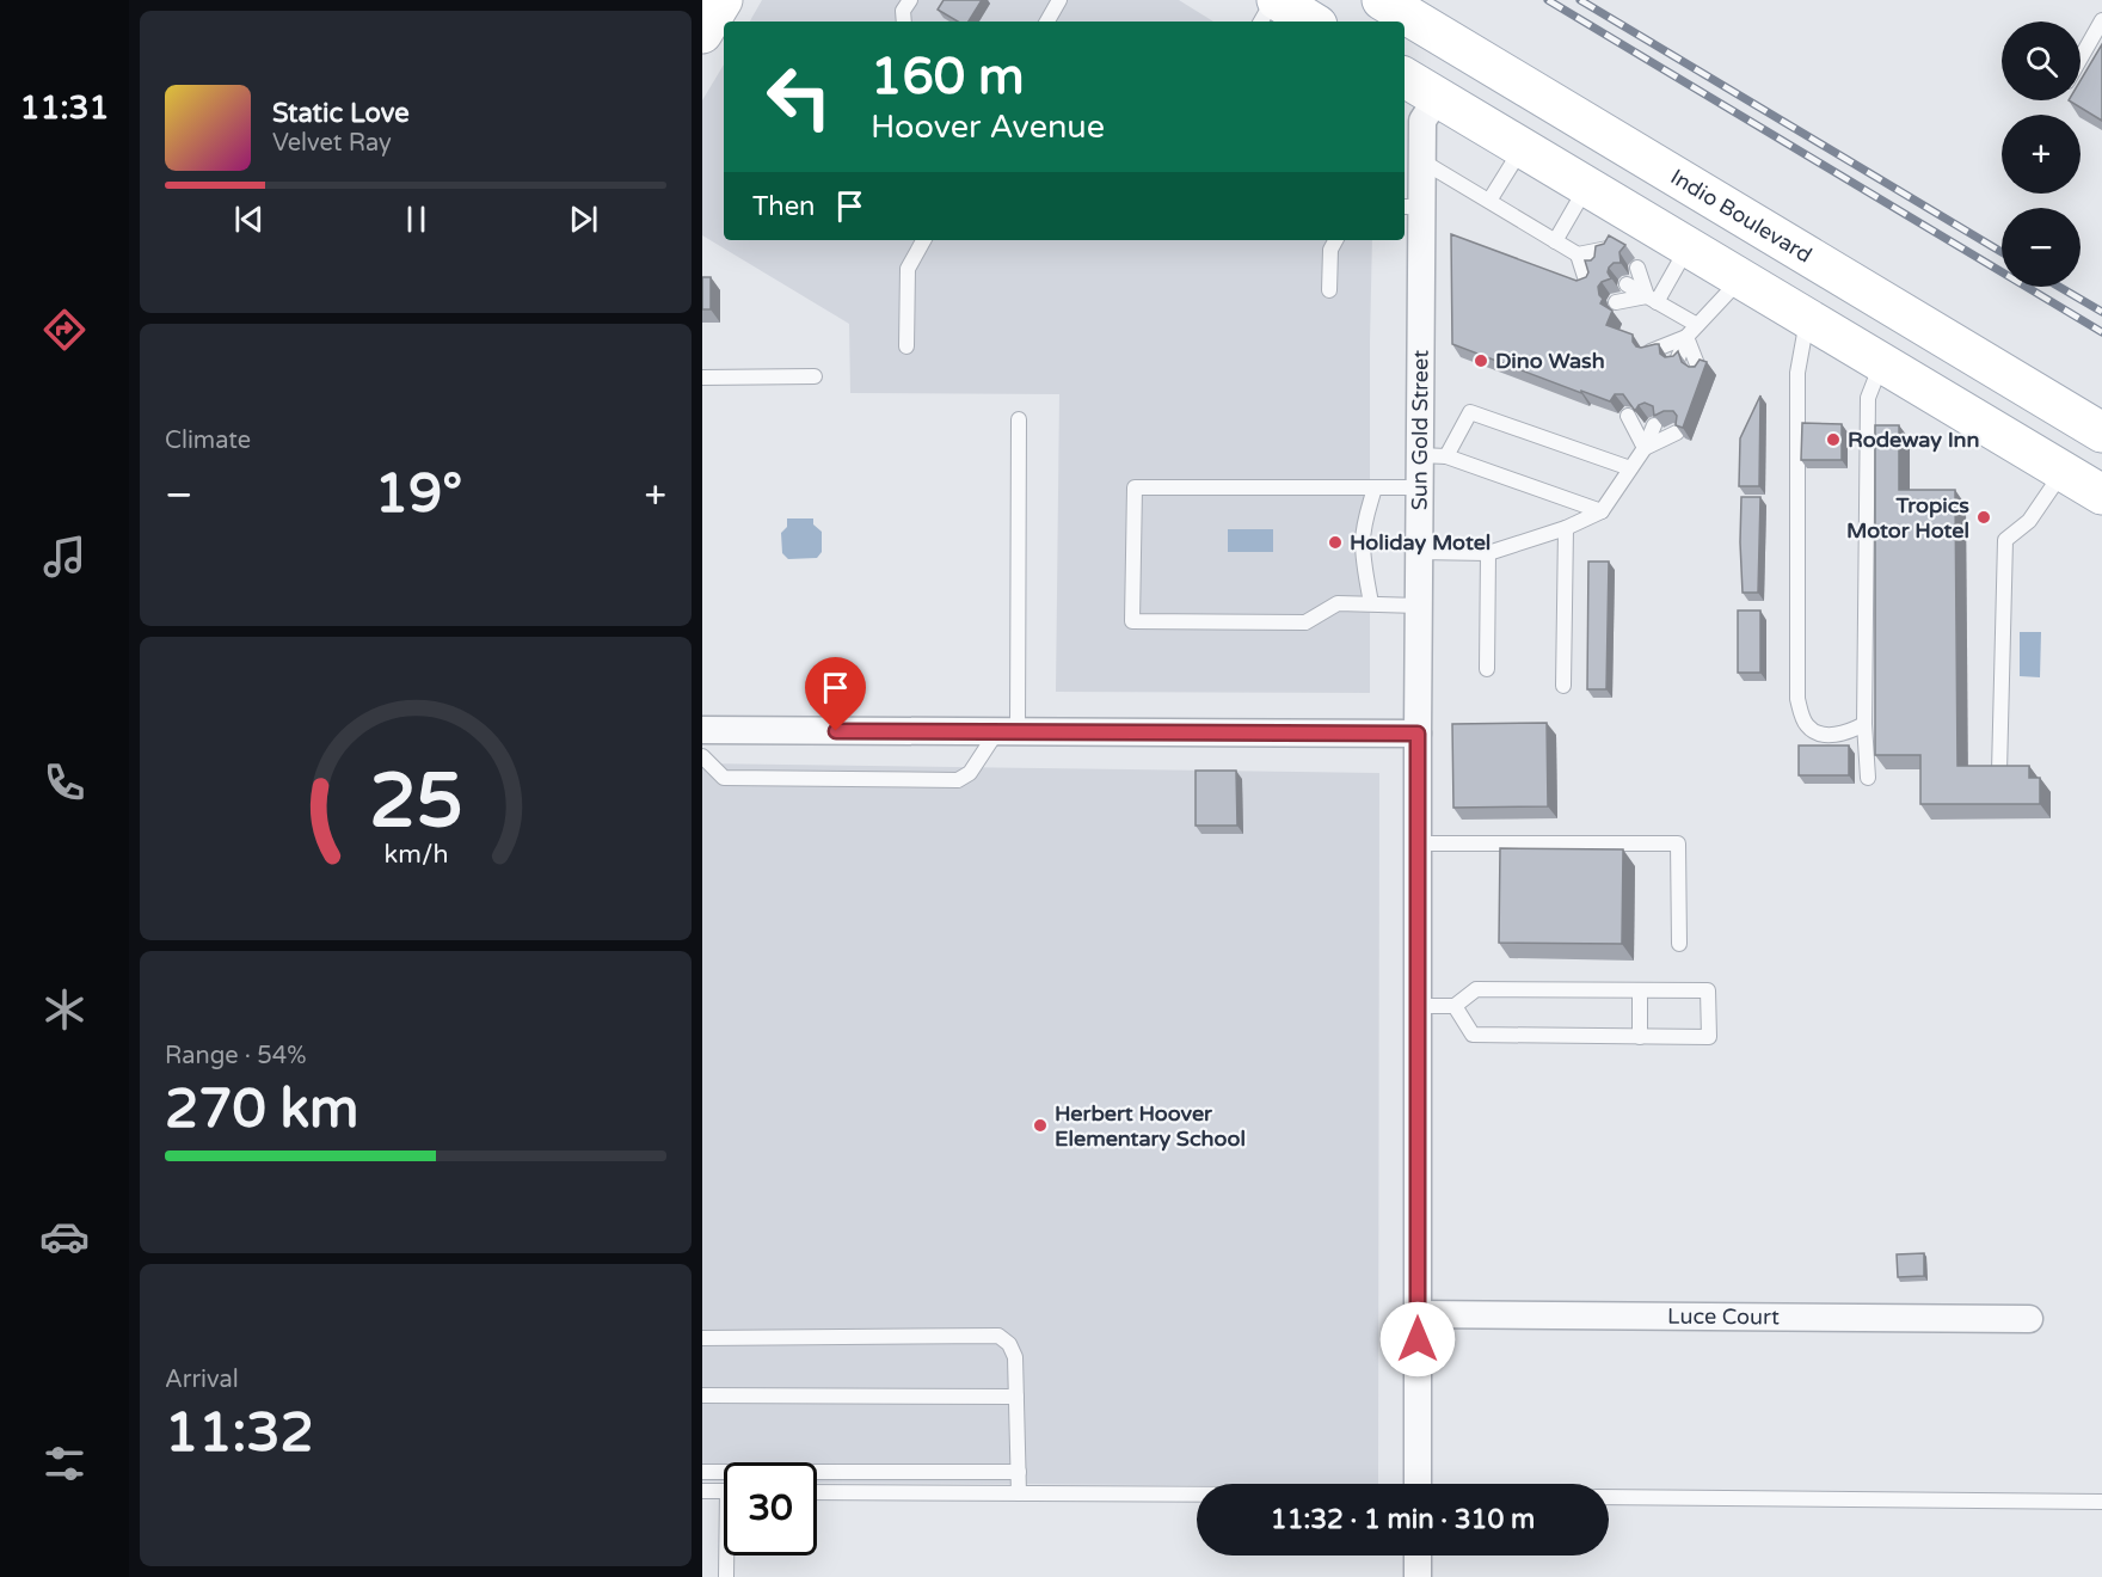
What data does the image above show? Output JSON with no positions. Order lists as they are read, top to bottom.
{
  "streets": {
    "main road": ["Indio Boulevard"],
    "street": ["Sun Gold Street", "Luce Court"]
  },
  "crossings": [
    ["Sun Gold Street", "Luce Court"]
  ],
  "places": [
    "Dino Wash",
    "Rodeway Inn",
    "Tropics Motor Hotel",
    "Holiday Motel",
    "Herbert Hoover Elementary School"
  ],
  "page": {
    "tabs": "11:31",
    "map_buttons": ["+", "−"],
    "turn": ["160 m", "Hoover Avenue"],
    "song": ["Static Love", "Velvet Ray"],
    "then": "Then",
    "tile": [
      "Climate",
      ["Range · 54%", "270 km"],
      ["Arrival", "11:32"]
    ],
    "heat": ["−", "19°", "+"],
    "limit": "30",
    "trip": "11:32 · 1 min · 310 m",
    "gauge": ["25", "km/h"]
  }
}
